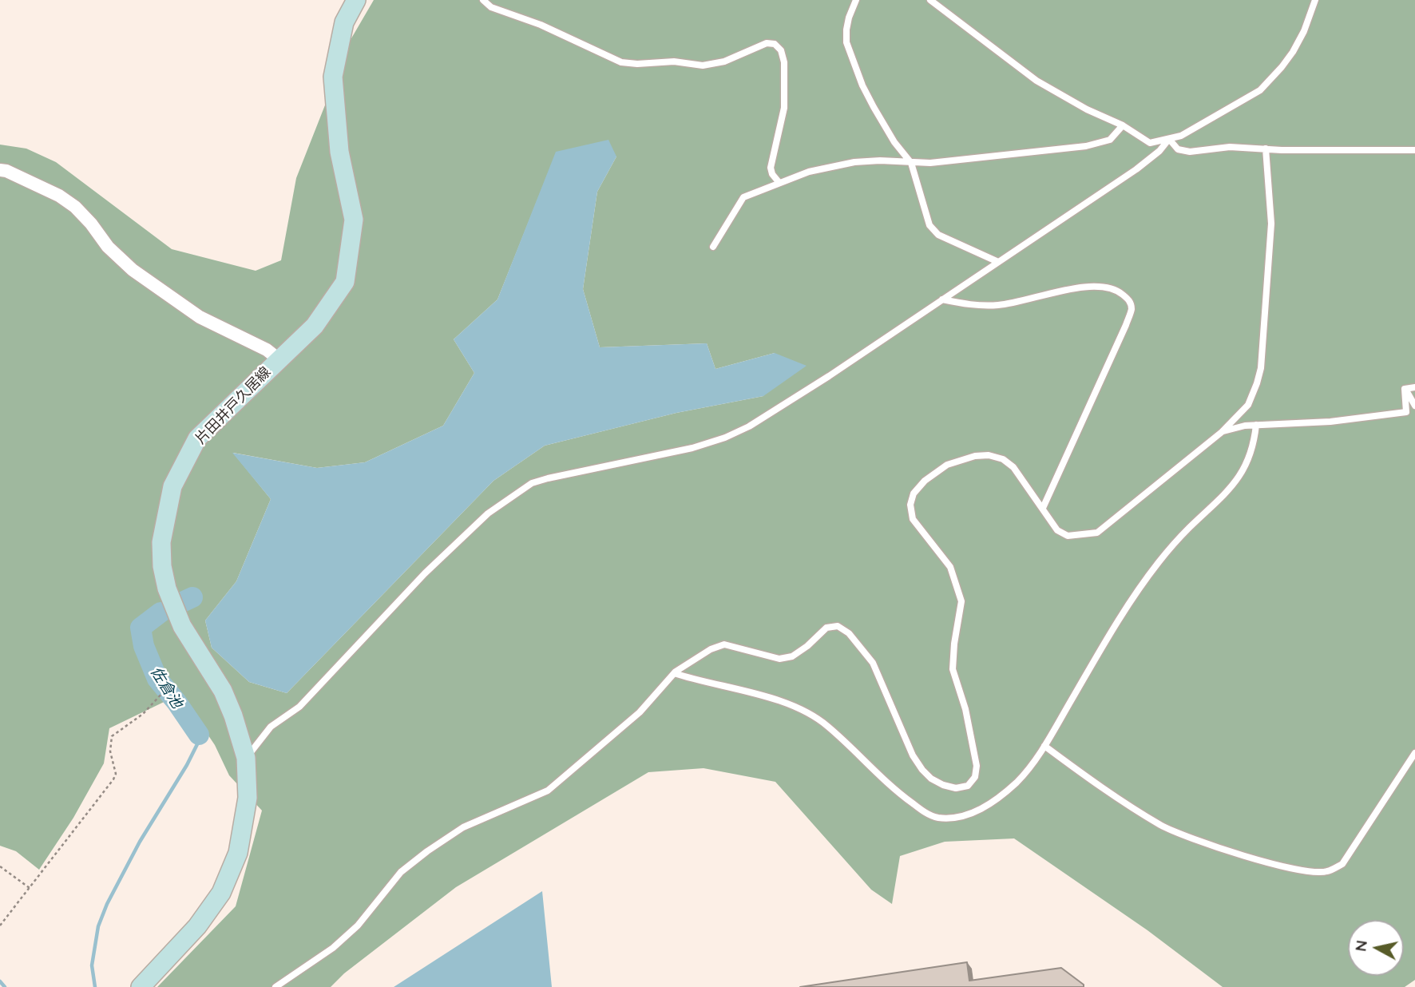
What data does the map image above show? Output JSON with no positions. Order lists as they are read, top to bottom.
{
  "streets": {
    "main road": ["片田井戸久居線"]
  },
  "water": ["佐倉池"],
  "north": "left"
}
